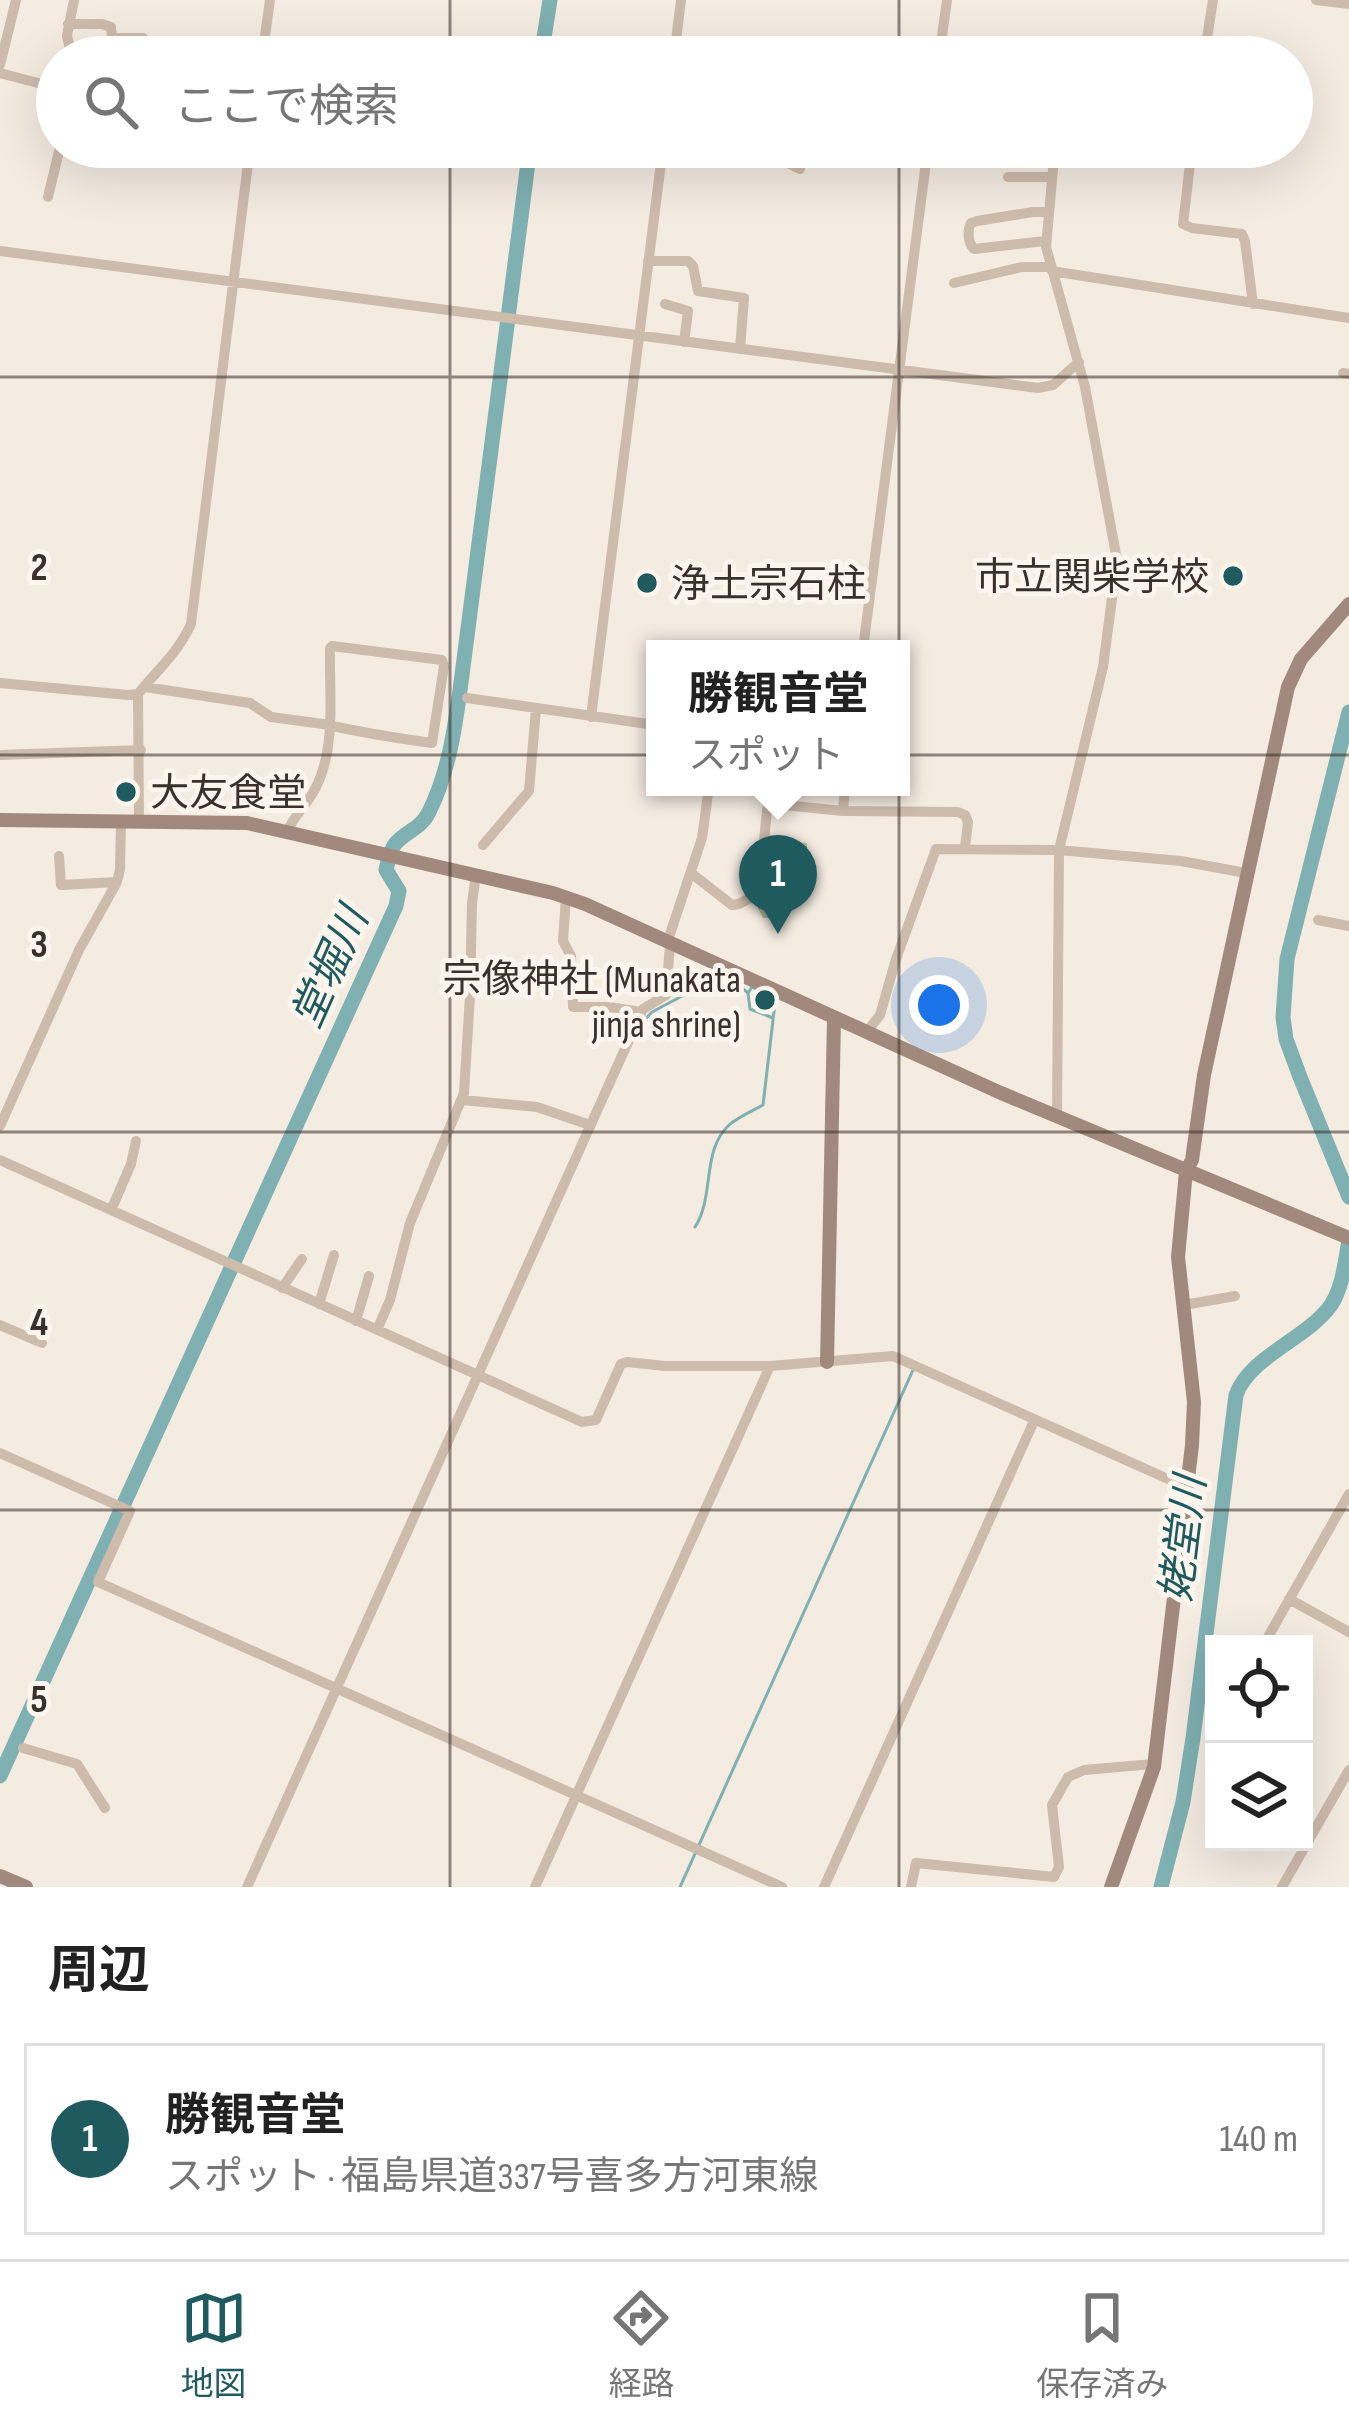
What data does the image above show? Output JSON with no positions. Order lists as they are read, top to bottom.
{
  "water": ["堂堀川", "姥堂川"],
  "places": [
    "市立関柴学校",
    "浄土宗石柱",
    "大友食堂",
    "宗像神社 (Munakata jinja shrine)"
  ],
  "page": {
    "search": "ここで検索",
    "popup": ["勝観音堂", "スポット"],
    "pins": "1",
    "heading": "周辺",
    "list": [
      {
        "mark": "1",
        "name": "勝観音堂",
        "note": "スポット · 福島県道337号喜多方河東線",
        "value": "140 m"
      }
    ],
    "nav": ["地図", "経路", "保存済み"]
  },
  "grid": {
    "rows": [
      "2",
      "3",
      "4",
      "5"
    ]
  }
}
